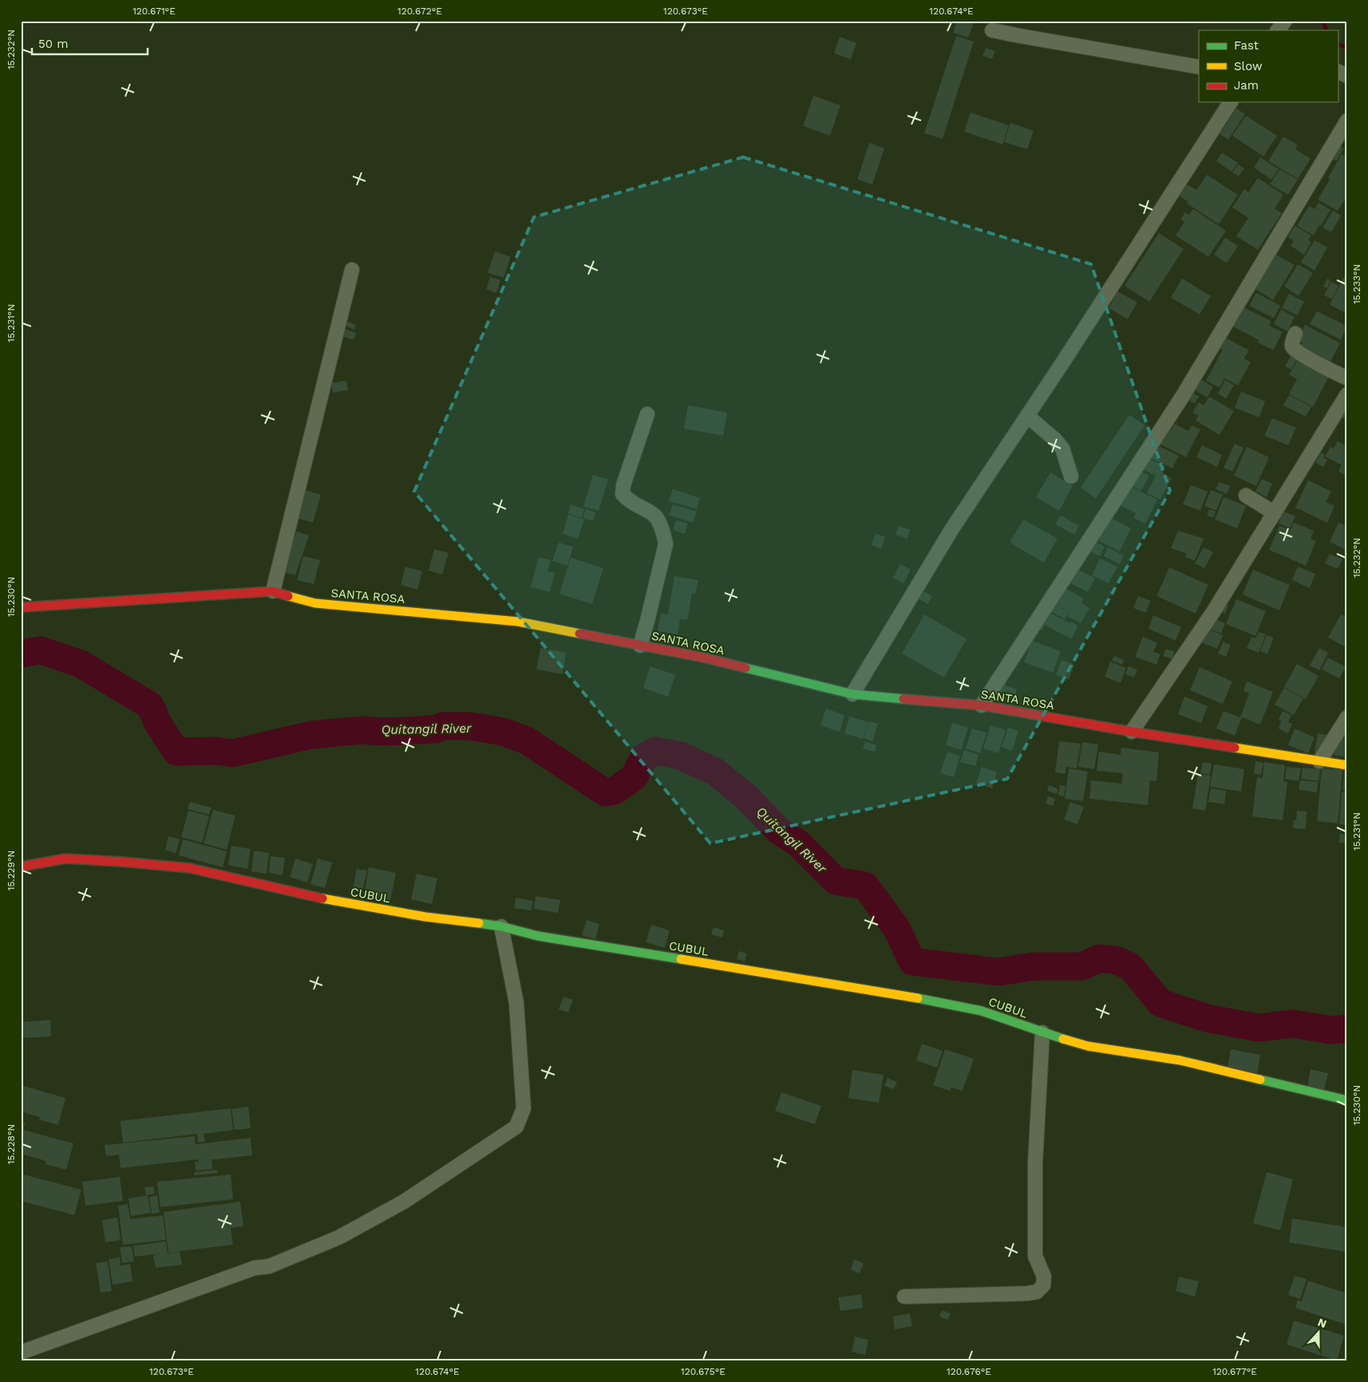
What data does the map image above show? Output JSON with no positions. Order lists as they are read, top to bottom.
{
  "streets": {
    "street": ["SANTA ROSA", "CUBUL"]
  },
  "water": ["Quitangil River"],
  "legend": ["Fast", "Slow", "Jam"],
  "scale_bar": "50 m",
  "north": "top",
  "coordinates": [
    "120.671°E",
    "120.672°E",
    "120.673°E",
    "120.674°E",
    "15.232°N",
    "15.233°N",
    "15.231°N",
    "15.230°N",
    "15.229°N",
    "15.228°N",
    "120.675°E",
    "120.676°E",
    "120.677°E"
  ]
}
